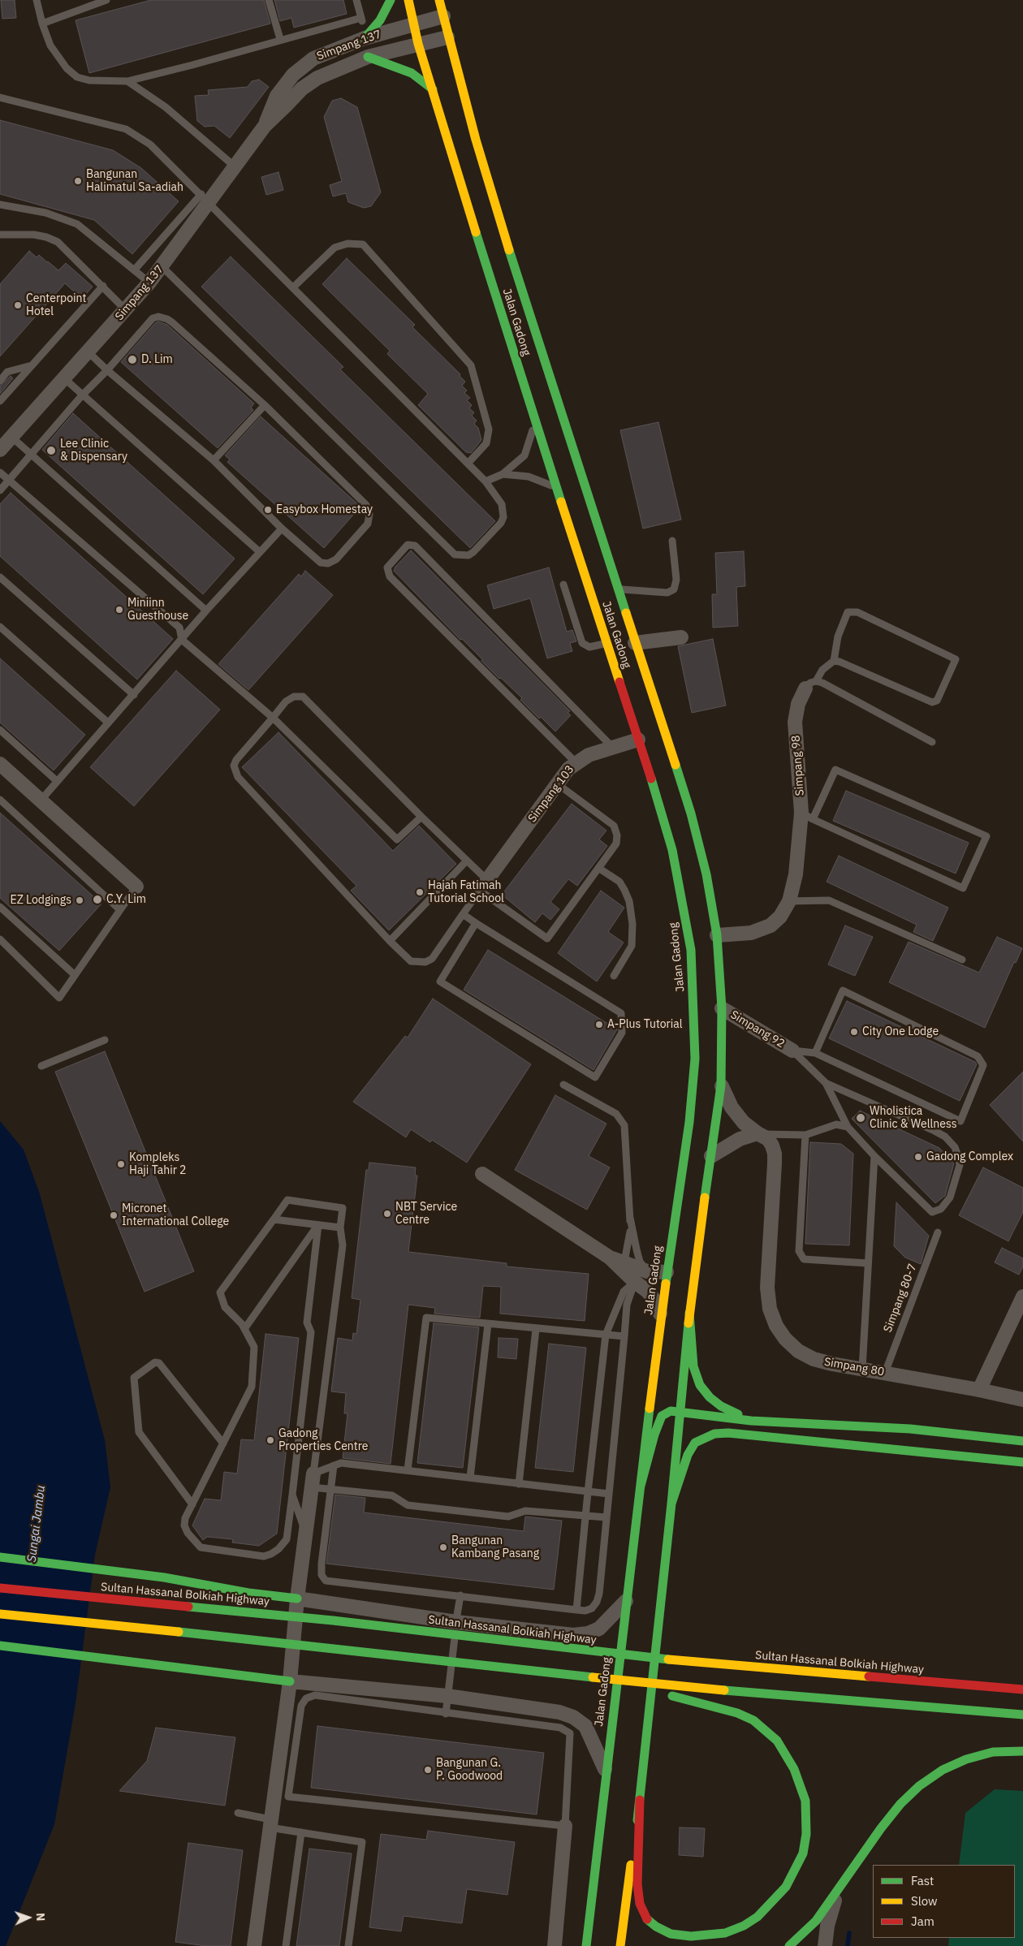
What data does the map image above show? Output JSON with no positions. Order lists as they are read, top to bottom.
{
  "streets": {
    "main road": ["Jalan Gadong", "Sultan Hassanal Bolkiah Highway"],
    "street": [
      "Simpang 137",
      "Simpang 98",
      "Simpang 103",
      "Simpang 92",
      "Simpang 80"
    ],
    "lane": ["Simpang 80-7"]
  },
  "crossings": [
    ["Simpang 137", "Jalan Gadong"],
    ["Jalan Gadong", "Simpang 98"],
    ["Jalan Gadong", "Simpang 103"],
    ["Jalan Gadong", "Simpang 92"],
    ["Jalan Gadong", "Simpang 80"],
    ["Simpang 80-7", "Simpang 80"]
  ],
  "water": ["Sungai Jambu"],
  "places": [
    "Bangunan Halimatul Sa-adiah",
    "Centerpoint Hotel",
    "D. Lim",
    "Lee Clinic & Dispensary",
    "Easybox Homestay",
    "Miniinn Guesthouse",
    "Hajah Fatimah Tutorial School",
    "C.Y. Lim",
    "EZ Lodgings",
    "A-Plus Tutorial",
    "City One Lodge",
    "Wholistica Clinic & Wellness",
    "Gadong Complex",
    "Kompleks Haji Tahir 2",
    "NBT Service Centre",
    "Micronet International College",
    "Gadong Properties Centre",
    "Bangunan Kambang Pasang",
    "Bangunan G. P. Goodwood"
  ],
  "legend": ["Fast", "Slow", "Jam"],
  "north": "right"
}
